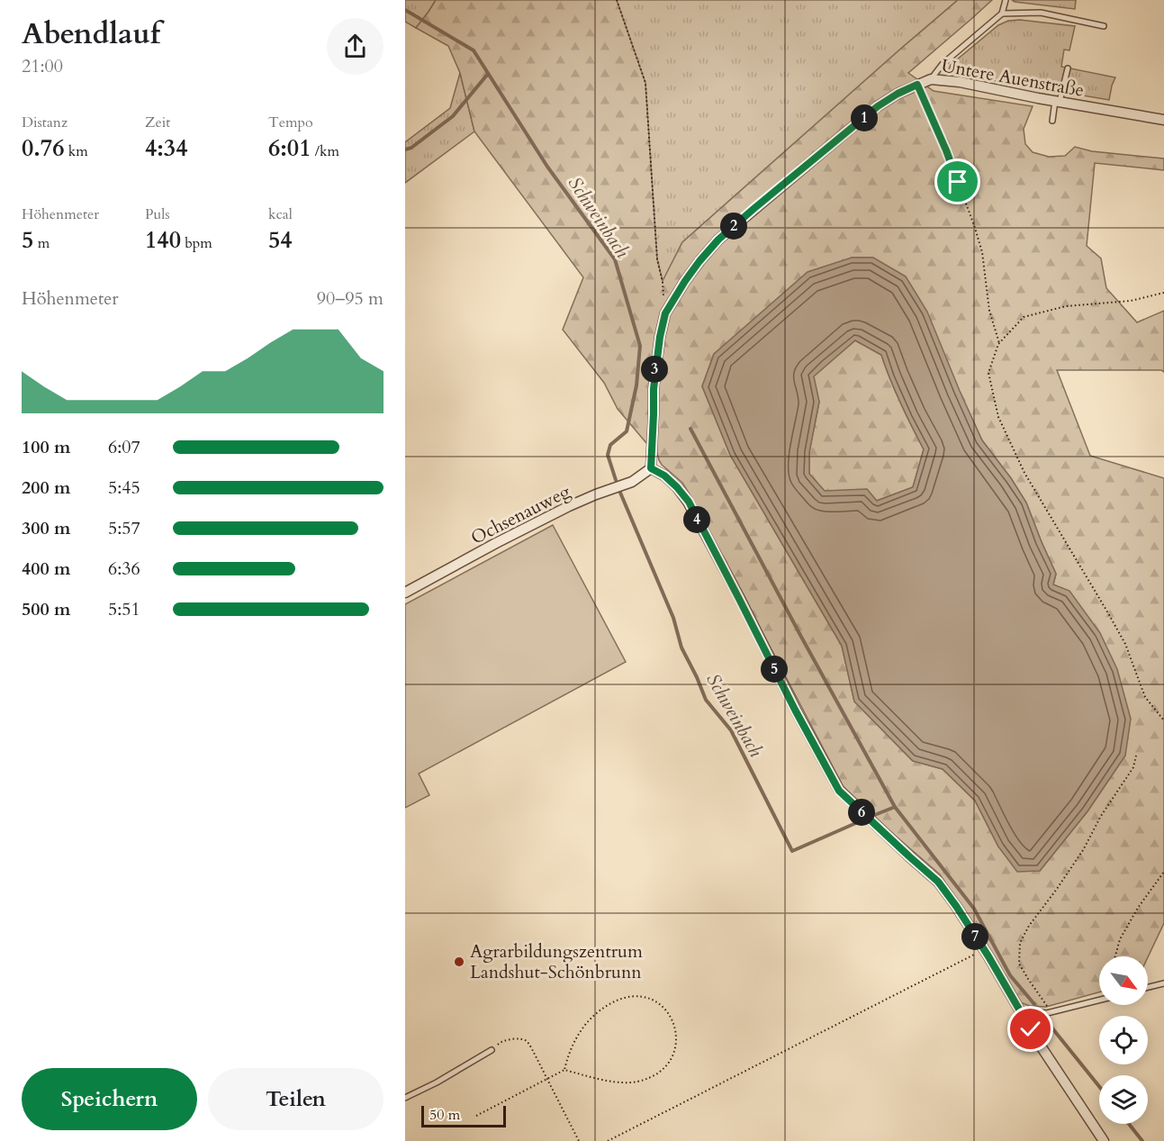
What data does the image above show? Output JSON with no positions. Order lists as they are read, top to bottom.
{
  "streets": {
    "street": ["Untere Auenstraße", "Ochsenauweg"]
  },
  "crossings": [
    ["Untere Auenstraße", "Ochsenauweg"]
  ],
  "water": ["Schweinbach"],
  "places": ["Agrarbildungszentrum Landshut-Schönbrunn"],
  "scale_bar": "50 m",
  "north": "bottom right",
  "page": {
    "heading": ["Abendlauf", "21:00"],
    "stats": [
      ["Distanz", "0.76 km"],
      ["Zeit", "4:34"],
      ["Tempo", "6:01 /km"],
      ["Höhenmeter", "5 m"],
      ["Puls", "140 bpm"],
      ["kcal", "54"]
    ],
    "pins": [
      "1",
      "2",
      "3",
      "4",
      "5",
      "6",
      "7"
    ],
    "chart": ["Höhenmeter", "90–95 m"],
    "list": [
      {
        "name": "100 m",
        "note": "6:07"
      },
      {
        "name": "200 m",
        "note": "5:45"
      },
      {
        "name": "300 m",
        "note": "5:57"
      },
      {
        "name": "400 m",
        "note": "6:36"
      },
      {
        "name": "500 m",
        "note": "5:51"
      }
    ],
    "buttons": ["Speichern", "Teilen"],
    "scale": "50 m"
  }
}
